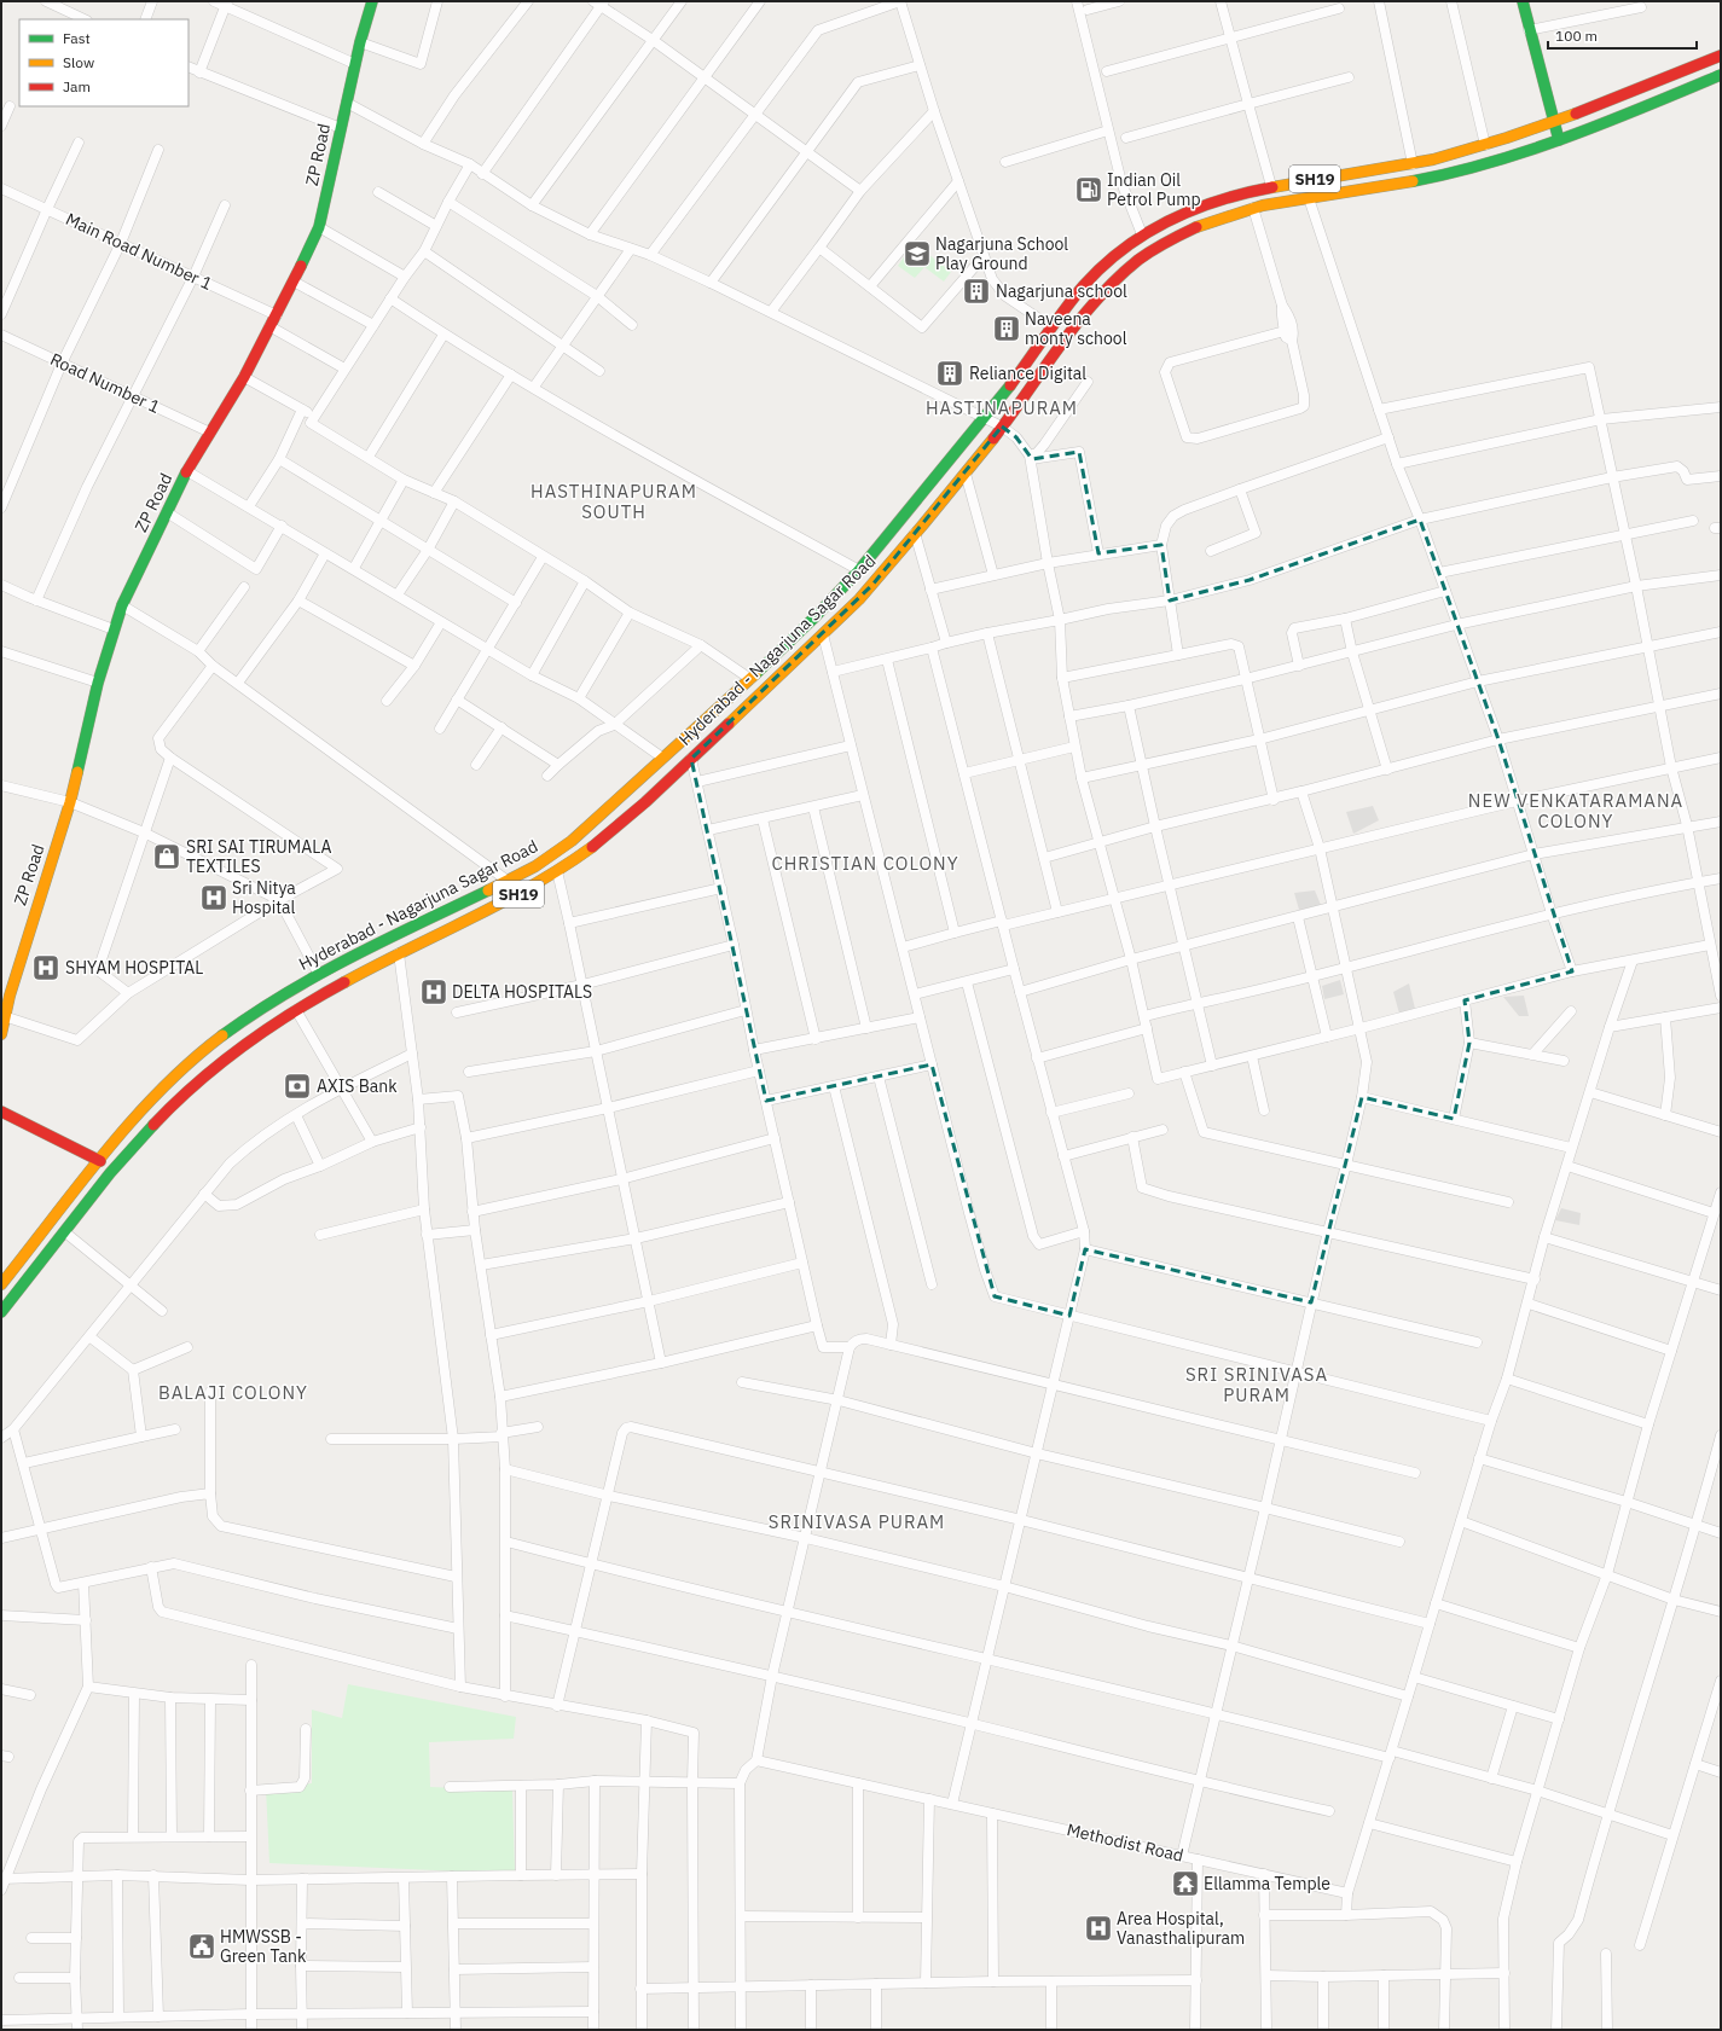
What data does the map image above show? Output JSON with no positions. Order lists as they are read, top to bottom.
{
  "streets": {
    "main road": ["ZP Road", "SH19", "Hyderabad - Nagarjuna Sagar Road"],
    "street": ["Main Road Number 1", "Road Number 1", "Methodist Road"]
  },
  "crossings": [
    ["ZP Road", "Main Road Number 1"],
    ["ZP Road", "Road Number 1"]
  ],
  "districts": [
    "HASTINAPURAM",
    "HASTHINAPURAM SOUTH",
    "NEW VENKATARAMANA COLONY",
    "CHRISTIAN COLONY",
    "SRI SRINIVASA PURAM",
    "BALAJI COLONY",
    "SRINIVASA PURAM"
  ],
  "places": {
    "fuel station": ["Indian Oil Petrol Pump"],
    "school or university": ["Nagarjuna School Play Ground"],
    "building": ["Nagarjuna school", "Naveena monty school", "Reliance Digital"],
    "shop": ["SRI SAI TIRUMALA TEXTILES"],
    "hospital": [
      "Sri Nitya Hospital",
      "SHYAM HOSPITAL",
      "DELTA HOSPITALS",
      "Area Hospital, Vanasthalipuram"
    ],
    "bank": ["AXIS Bank"],
    "temple": ["Ellamma Temple"],
    "public building": ["HMWSSB - Green Tank"]
  },
  "legend": ["Fast", "Slow", "Jam"],
  "scale_bar": "100 m"
}
